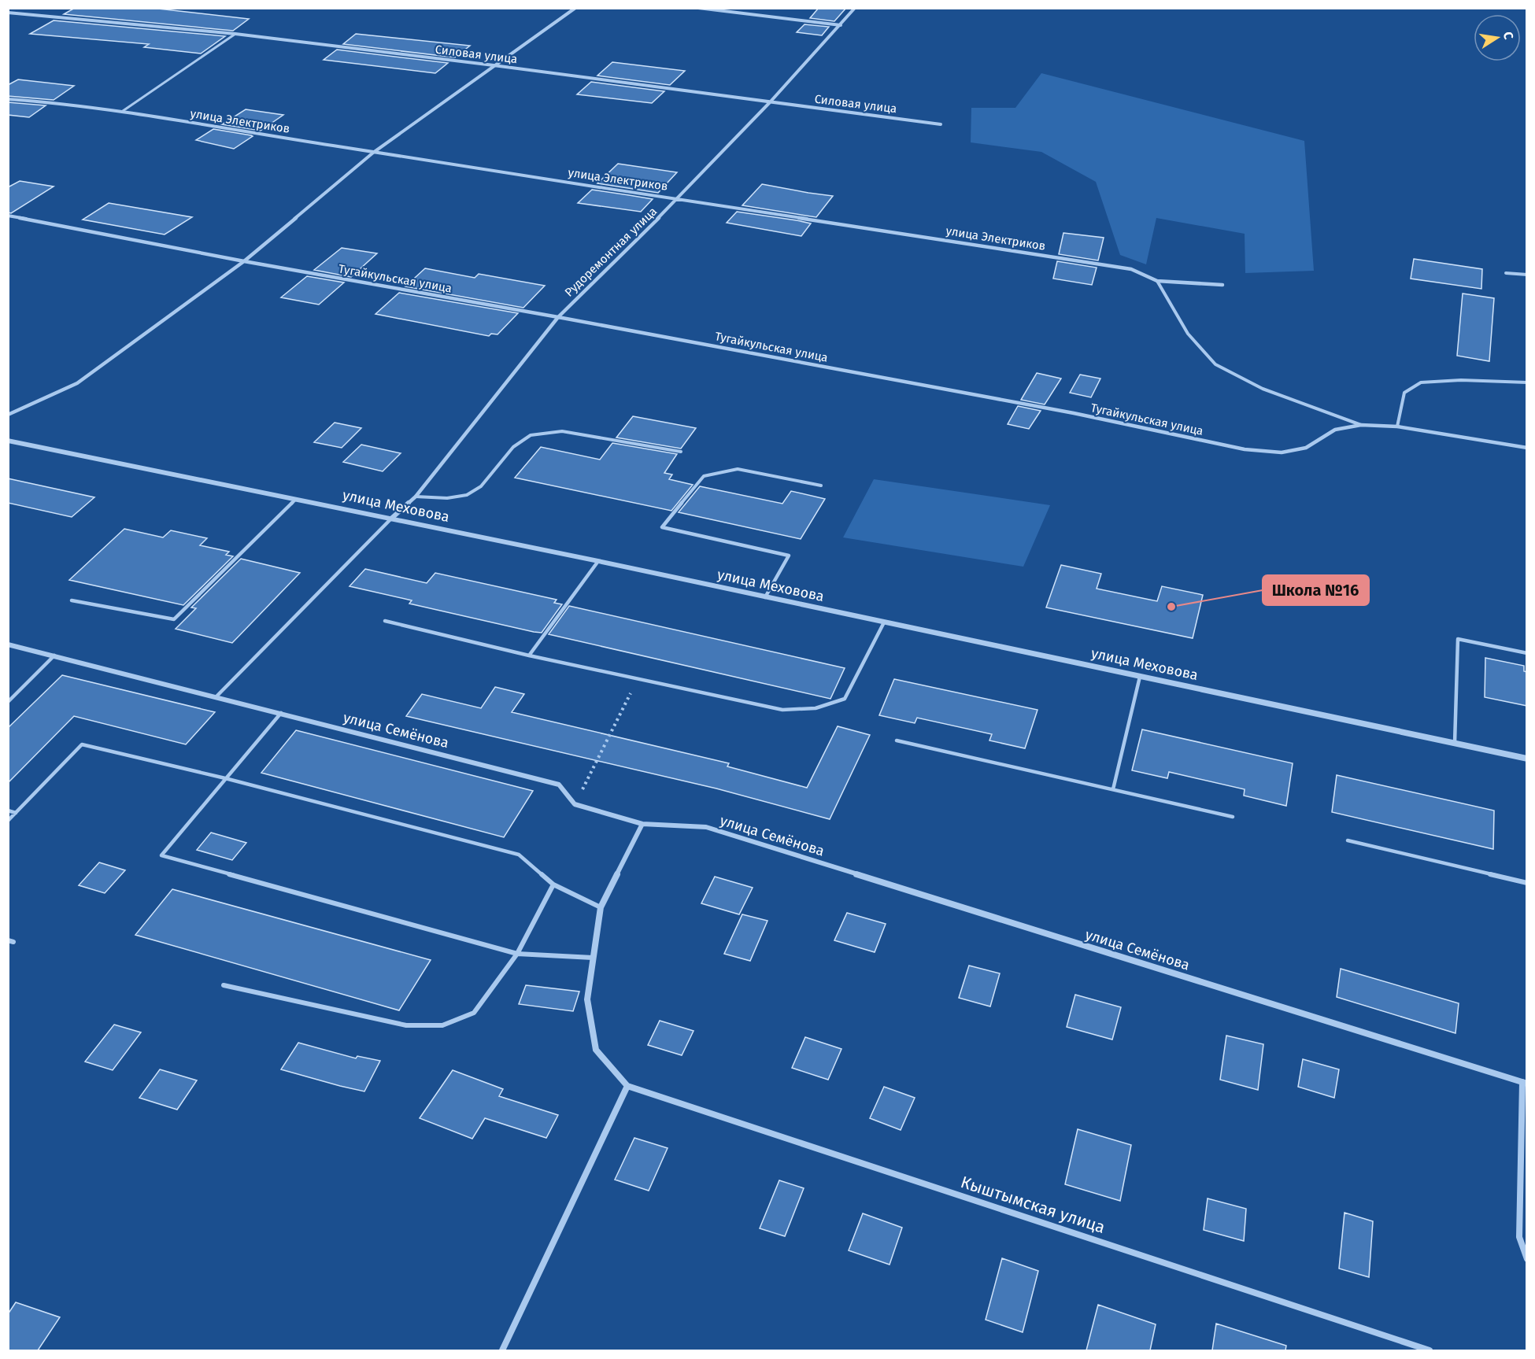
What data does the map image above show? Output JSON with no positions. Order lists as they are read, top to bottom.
{
  "streets": {
    "street": [
      "Силовая улица",
      "улица Электриков",
      "Рудоремонтная улица",
      "Тугайкульская улица",
      "улица Меховова",
      "улица Семёнова",
      "Кыштымская улица"
    ]
  },
  "crossings": [
    ["Силовая улица", "Рудоремонтная улица"],
    ["улица Электриков", "Рудоремонтная улица"],
    ["Рудоремонтная улица", "Тугайкульская улица"],
    ["Рудоремонтная улица", "улица Меховова"]
  ],
  "places": ["Школа №16"],
  "north": "right"
}
